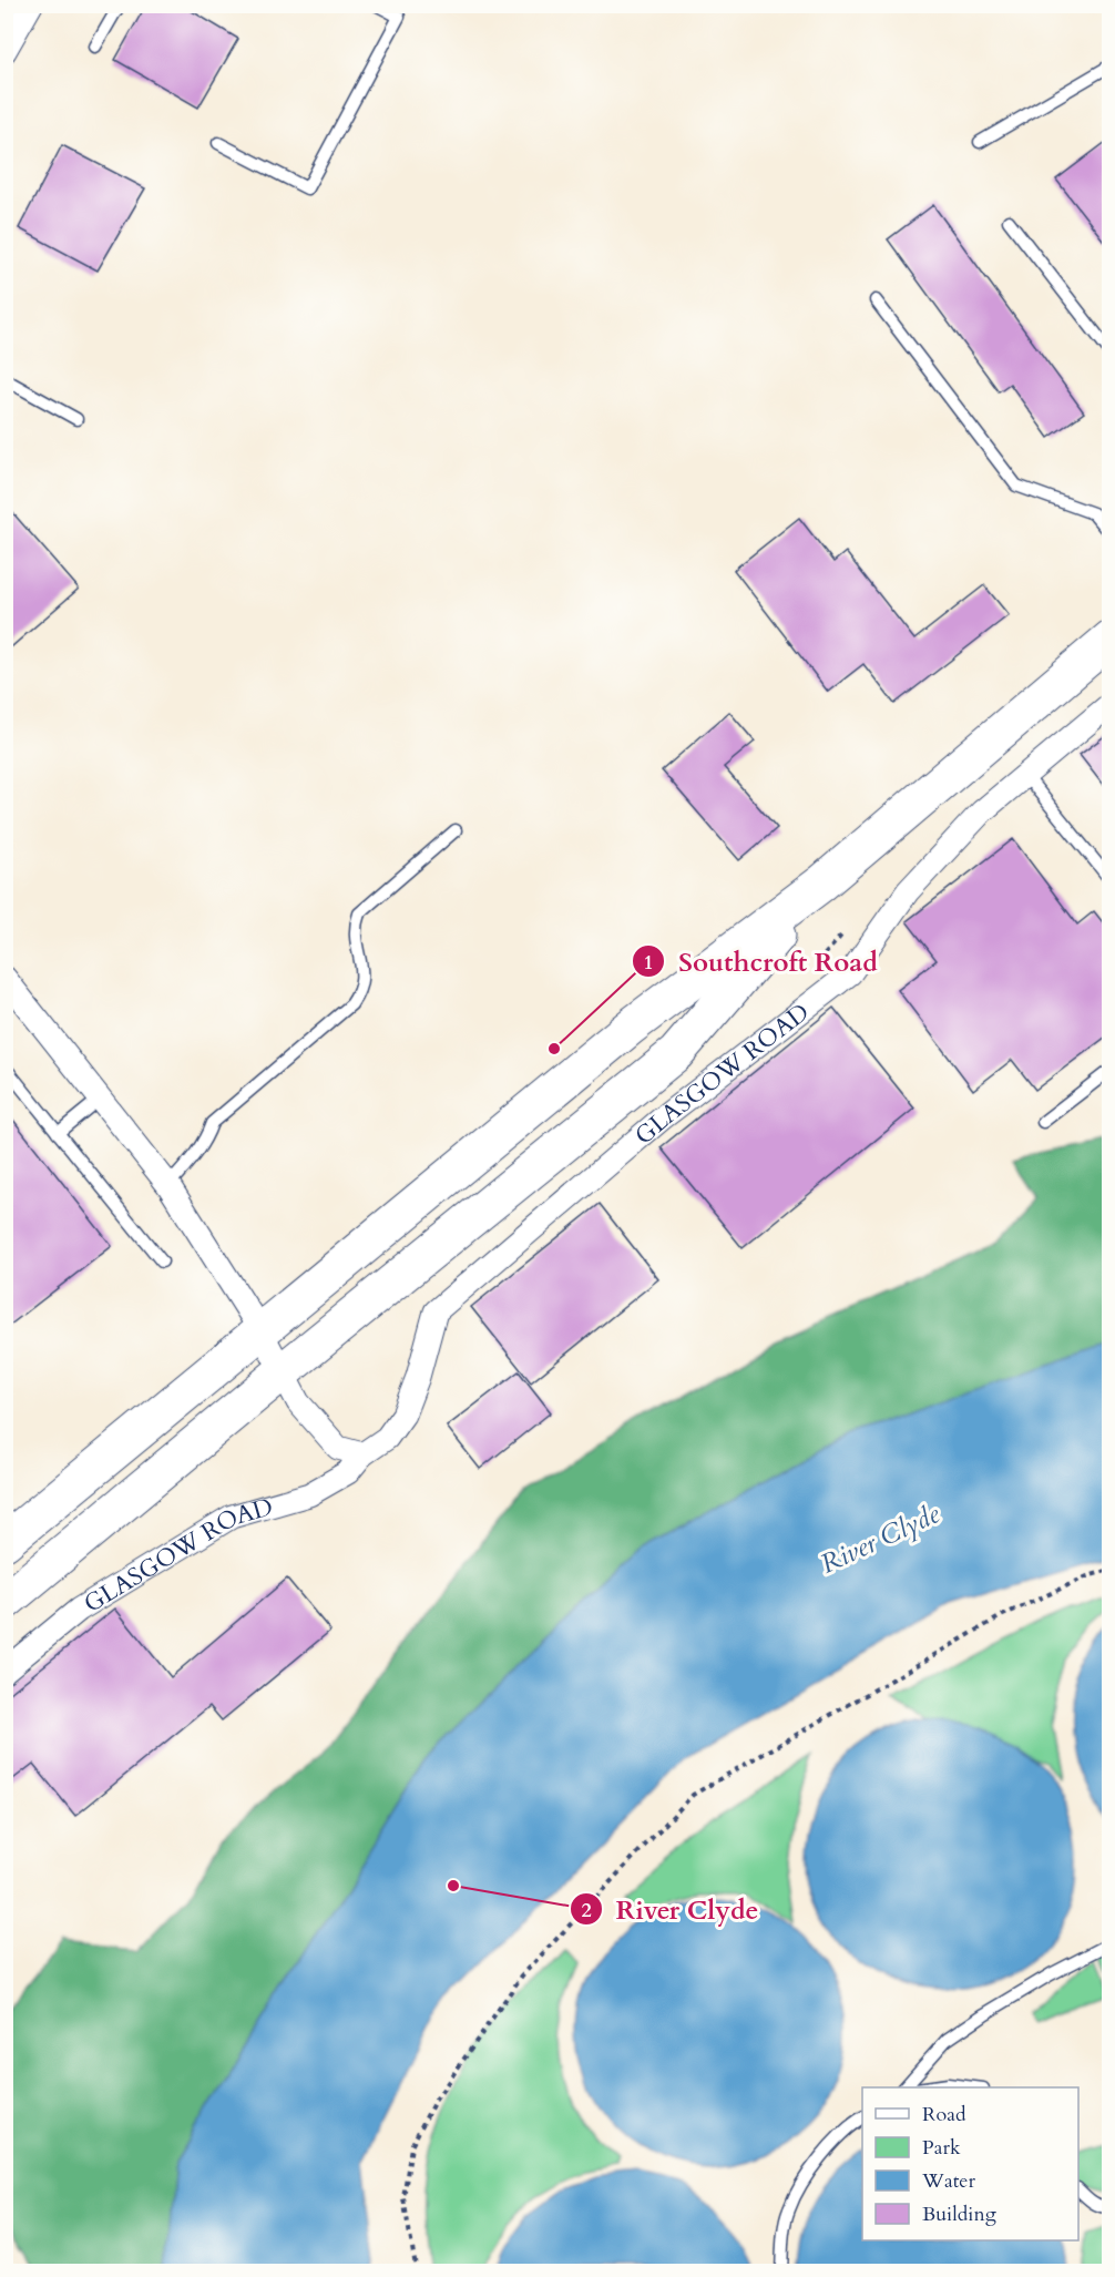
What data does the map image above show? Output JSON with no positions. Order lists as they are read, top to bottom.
{
  "streets": {
    "main road": ["GLASGOW ROAD"]
  },
  "water": ["River Clyde"],
  "places": ["Southcroft Road", "River Clyde"],
  "legend": [
    "Road",
    "Park",
    "Water",
    "Building"
  ]
}
